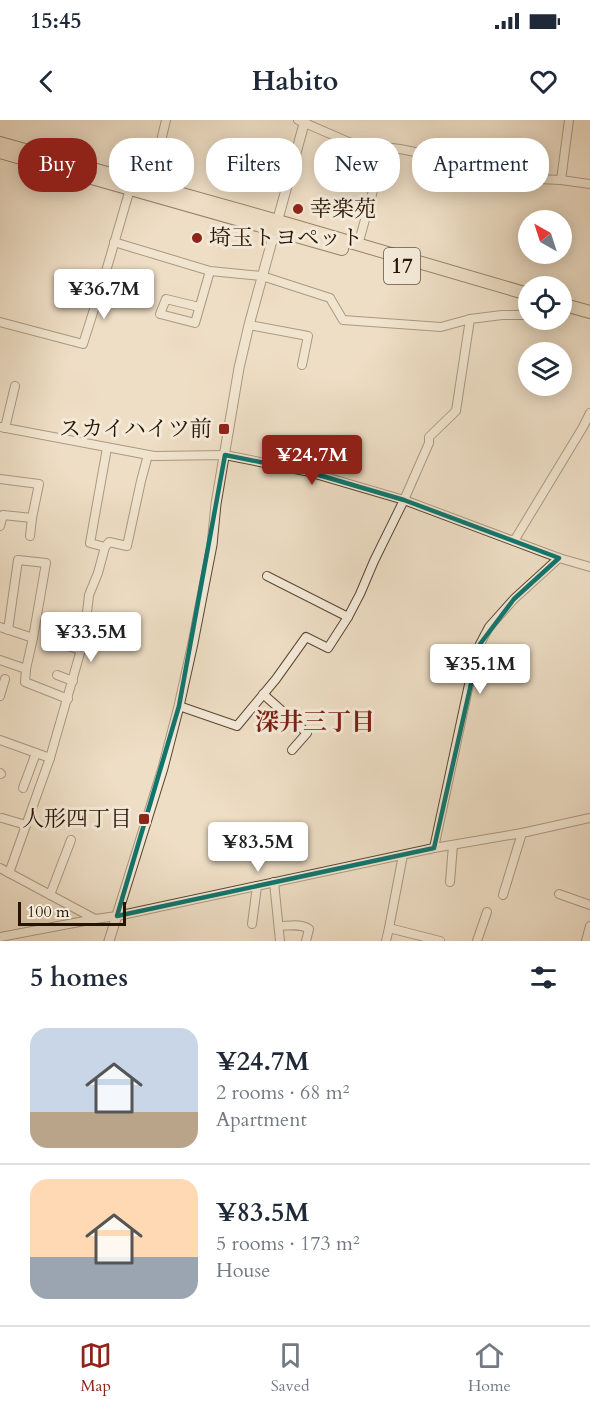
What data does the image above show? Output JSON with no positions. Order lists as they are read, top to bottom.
{
  "streets": {
    "highway": ["17"]
  },
  "districts": ["深井三丁目"],
  "places": {
    "other": ["幸楽苑", "埼玉トヨペット"],
    "transit": ["スカイハイツ前", "人形四丁目"]
  },
  "scale_bar": "100 m",
  "north": "top left",
  "page": {
    "status": "15:45",
    "header": "Habito",
    "chip": [
      "Buy",
      "Rent",
      "Filters",
      "New",
      "Apartment"
    ],
    "price": [
      "¥36.7M",
      "¥24.7M",
      "¥33.5M",
      "¥35.1M",
      "¥83.5M"
    ],
    "scale": "100 m",
    "heading": "5 homes",
    "list": [
      {
        "name": "¥24.7M",
        "note": "2 rooms · 68 m² · Apartment"
      },
      {
        "name": "¥83.5M",
        "note": "5 rooms · 173 m² · House"
      }
    ],
    "tabs": ["Map", "Saved", "Home"]
  }
}
